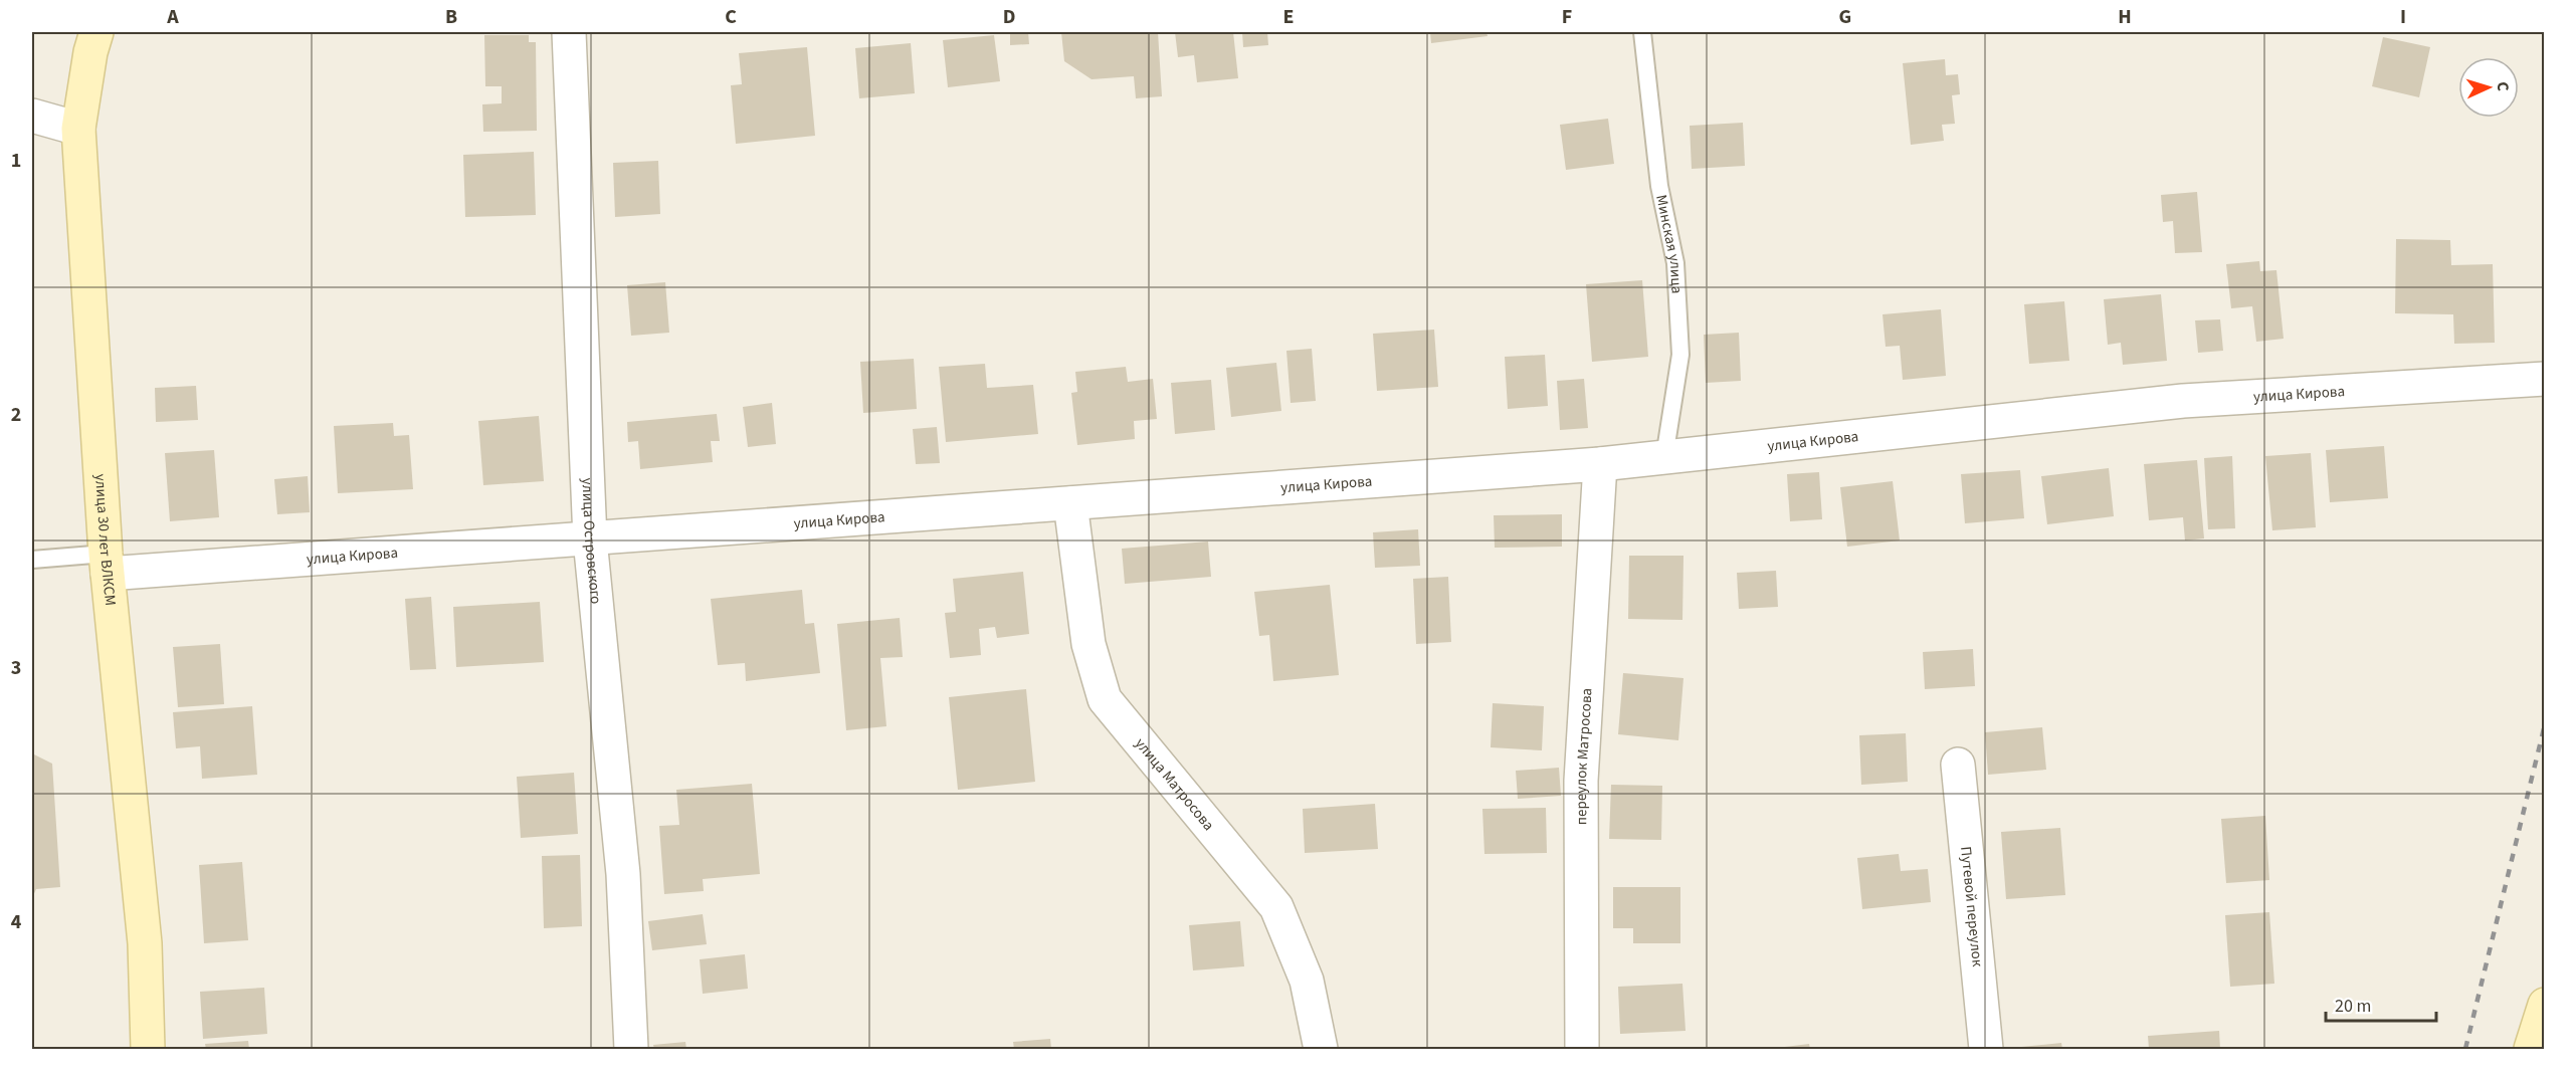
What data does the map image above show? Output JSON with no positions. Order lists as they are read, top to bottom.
{
  "streets": {
    "main road": ["улица 30 лет ВЛКСМ"],
    "street": [
      "улица Кирова",
      "улица Островского",
      "переулок Матросова",
      "улица Матросова",
      "Путевой переулок"
    ],
    "lane": ["Минская улица"]
  },
  "crossings": [
    ["Минская улица", "улица Кирова"],
    ["улица Кирова", "улица 30 лет ВЛКСМ"],
    ["улица Кирова", "улица Островского"],
    ["улица Кирова", "переулок Матросова"],
    ["улица Кирова", "улица Матросова"]
  ],
  "scale_bar": "20 m",
  "north": "right",
  "grid": {
    "columns": [
      "A",
      "B",
      "C",
      "D",
      "E",
      "F",
      "G",
      "H",
      "I"
    ],
    "rows": [
      "1",
      "2",
      "3",
      "4"
    ]
  }
}
